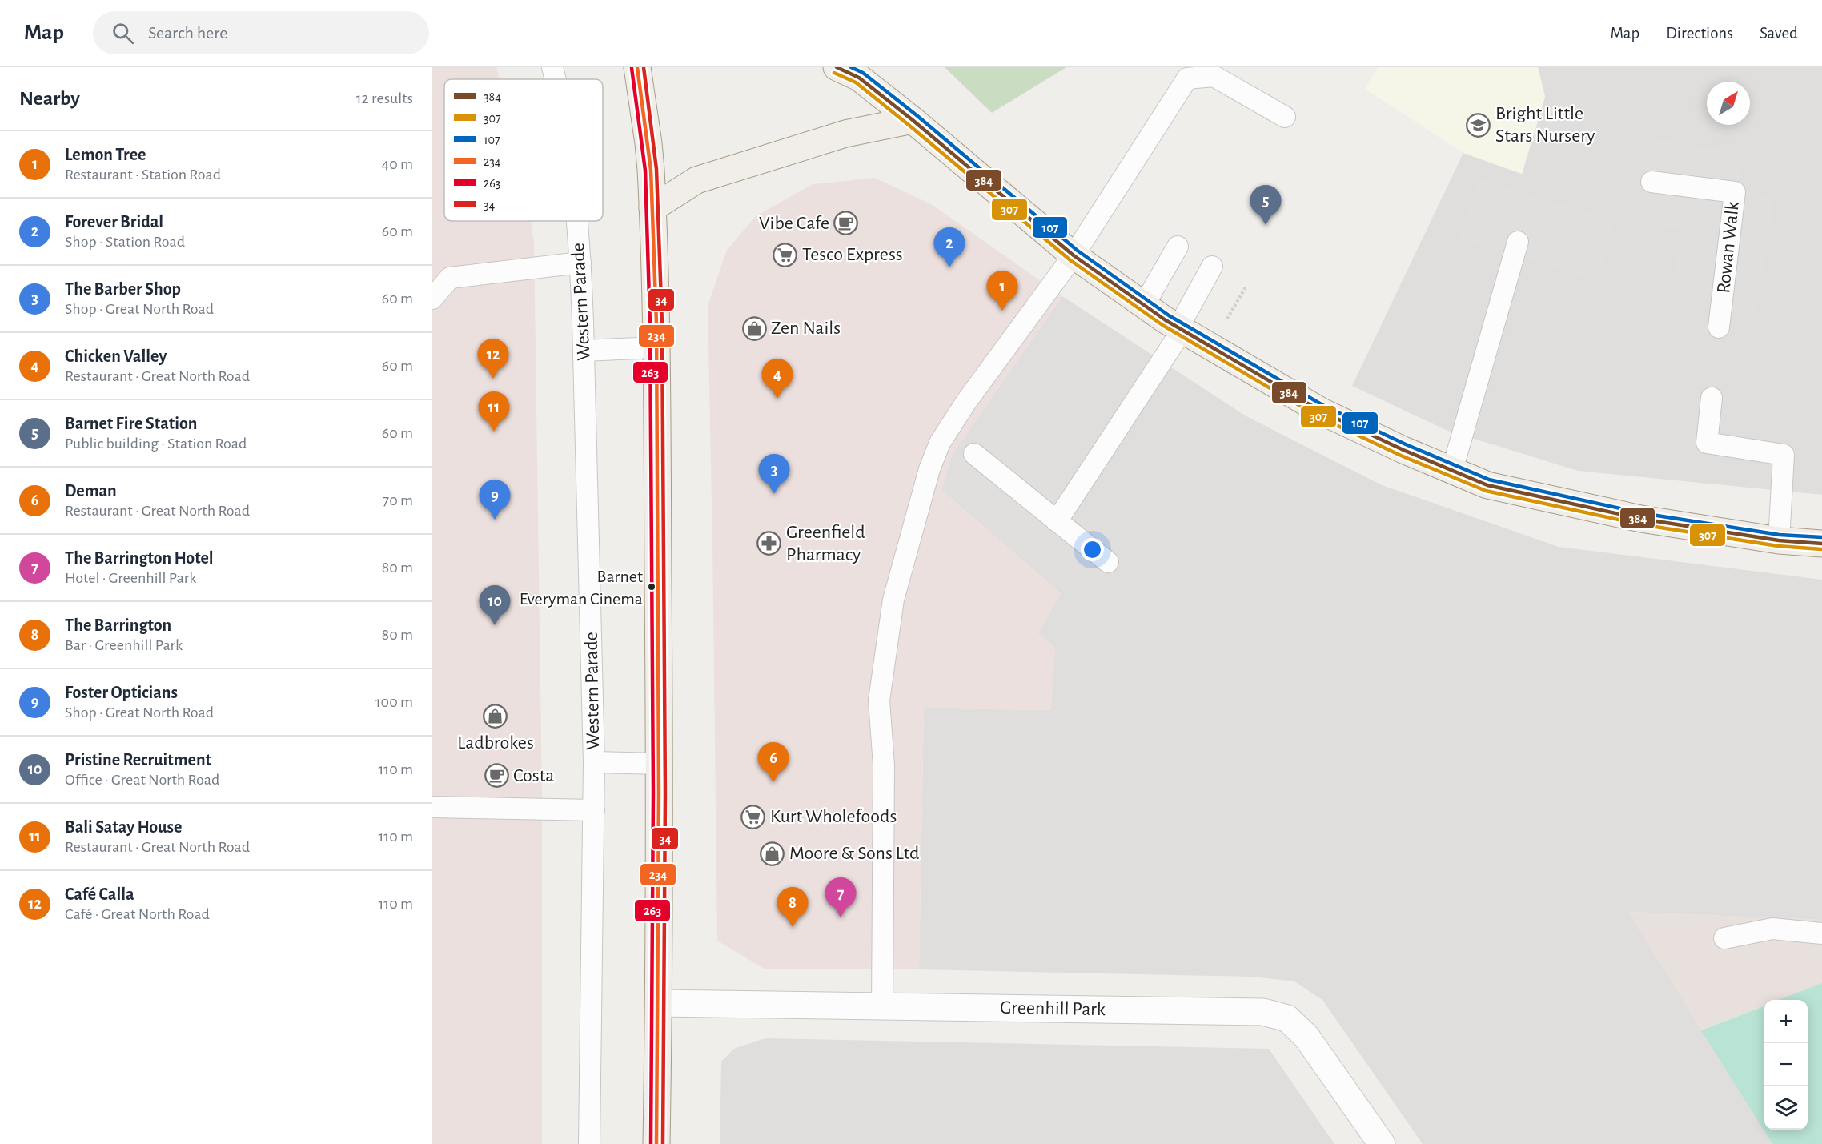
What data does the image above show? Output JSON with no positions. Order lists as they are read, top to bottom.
{
  "streets": {
    "street": ["Greenhill Park"],
    "lane": ["Rowan Walk", "Western Parade"]
  },
  "places": {
    "school or university": ["Bright Little Stars Nursery"],
    "cafe": ["Vibe Cafe", "Costa"],
    "supermarket": ["Tesco Express", "Kurt Wholefoods"],
    "shop": ["Zen Nails", "Ladbrokes", "Moore & Sons Ltd"],
    "pharmacy": ["Greenfield Pharmacy"],
    "other": ["Barnet Everyman Cinema"]
  },
  "lines": [
    "transit line 384",
    "transit line 107",
    "transit line 234",
    "transit line 34",
    "transit line 263",
    "transit line 307"
  ],
  "legend": [
    "384",
    "307",
    "107",
    "234",
    "263",
    "34"
  ],
  "north": "top right",
  "page": {
    "header": "Map",
    "search": "Search here",
    "nav": ["Map", "Directions", "Saved"],
    "heading": ["Nearby", "12 results"],
    "list": [
      {
        "mark": "1",
        "name": "Lemon Tree",
        "note": "Restaurant · Station Road",
        "value": "40 m"
      },
      {
        "mark": "2",
        "name": "Forever Bridal",
        "note": "Shop · Station Road",
        "value": "60 m"
      },
      {
        "mark": "3",
        "name": "The Barber Shop",
        "note": "Shop · Great North Road",
        "value": "60 m"
      },
      {
        "mark": "4",
        "name": "Chicken Valley",
        "note": "Restaurant · Great North Road",
        "value": "60 m"
      },
      {
        "mark": "5",
        "name": "Barnet Fire Station",
        "note": "Public building · Station Road",
        "value": "60 m"
      },
      {
        "mark": "6",
        "name": "Deman",
        "note": "Restaurant · Great North Road",
        "value": "70 m"
      },
      {
        "mark": "7",
        "name": "The Barrington Hotel",
        "note": "Hotel · Greenhill Park",
        "value": "80 m"
      },
      {
        "mark": "8",
        "name": "The Barrington",
        "note": "Bar · Greenhill Park",
        "value": "80 m"
      },
      {
        "mark": "9",
        "name": "Foster Opticians",
        "note": "Shop · Great North Road",
        "value": "100 m"
      },
      {
        "mark": "10",
        "name": "Pristine Recruitment",
        "note": "Office · Great North Road",
        "value": "110 m"
      },
      {
        "mark": "11",
        "name": "Bali Satay House",
        "note": "Restaurant · Great North Road",
        "value": "110 m"
      },
      {
        "mark": "12",
        "name": "Café Calla",
        "note": "Café · Great North Road",
        "value": "110 m"
      }
    ],
    "pins": [
      "5",
      "2",
      "1",
      "12",
      "4",
      "11",
      "3",
      "9",
      "10",
      "6",
      "7",
      "8"
    ],
    "map_buttons": ["+", "−"]
  }
}
